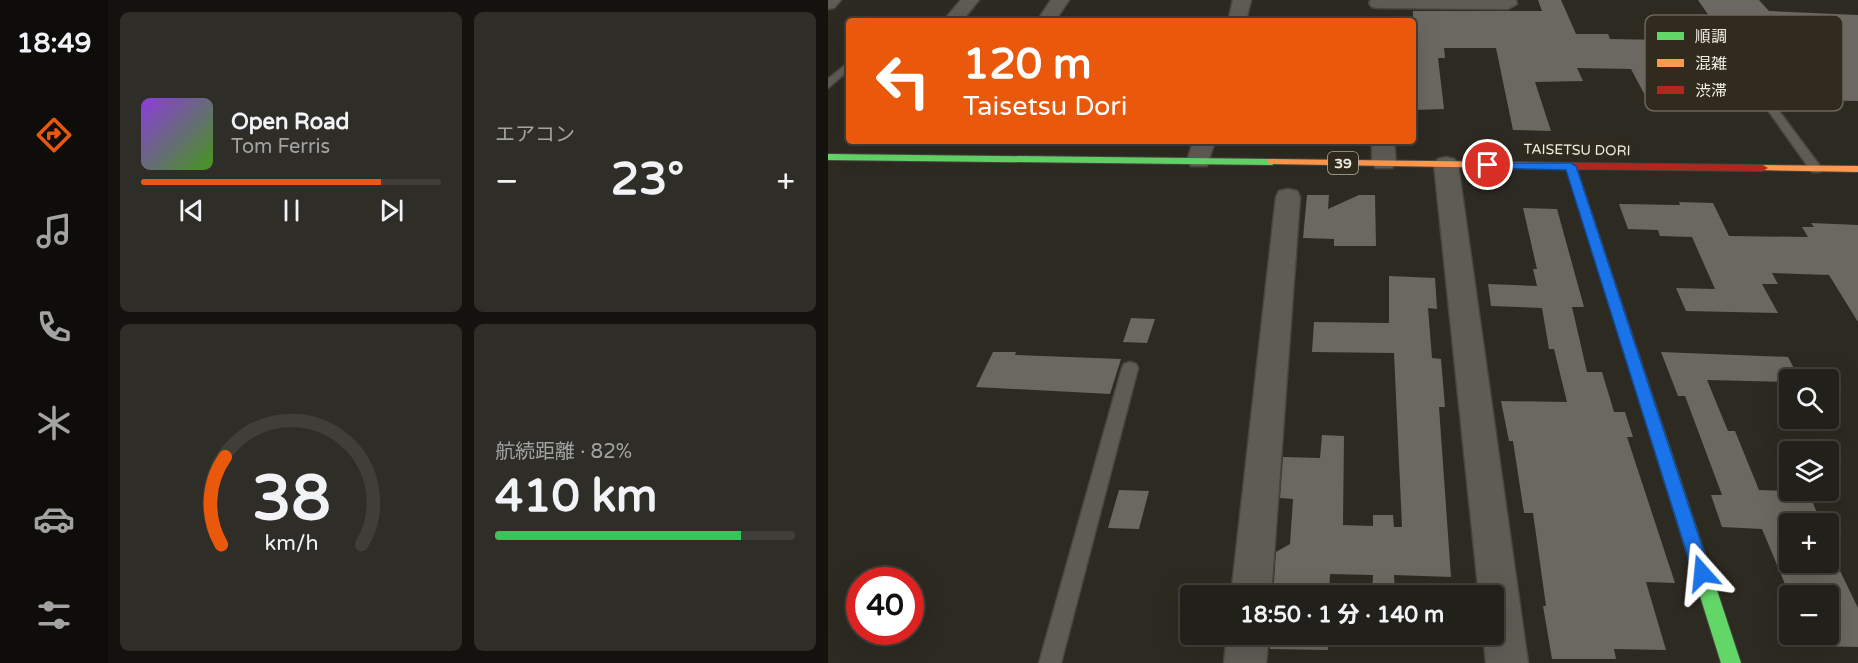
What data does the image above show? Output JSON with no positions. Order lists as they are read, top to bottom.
{
  "streets": {
    "main road": ["TAISETSU DORI", "39"]
  },
  "legend": ["順調", "混雑", "渋滞"],
  "page": {
    "tabs": "18:49",
    "tile": [
      "エアコン",
      ["航続距離 · 82%", "410 km"]
    ],
    "turn": ["120 m", "Taisetsu Dori"],
    "song": ["Open Road", "Tom Ferris"],
    "heat": ["−", "23°", "+"],
    "map_buttons": ["+", "−"],
    "limit": "40",
    "trip": "18:50 · 1 分 · 140 m",
    "gauge": ["38", "km/h"]
  }
}
